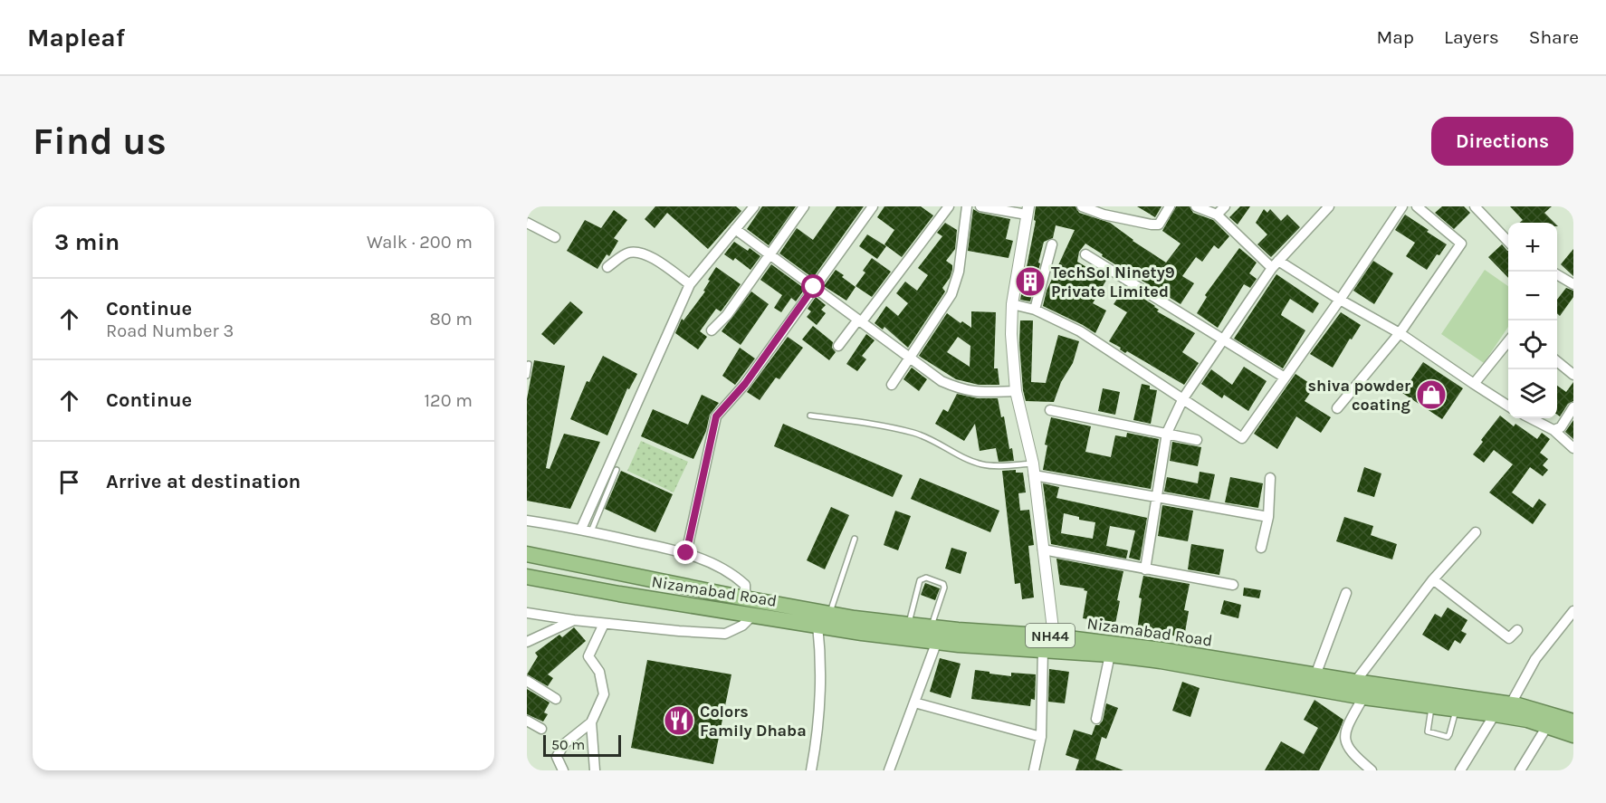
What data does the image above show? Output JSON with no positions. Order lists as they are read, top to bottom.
{
  "streets": {
    "highway": ["Nizamabad Road", "NH44"]
  },
  "places": {
    "building": ["TechSol Ninety9 Private Limited"],
    "shop": ["shiva powder coating"],
    "restaurant": ["Colors Family Dhaba"]
  },
  "scale_bar": "50 m",
  "page": {
    "header": "Mapleaf",
    "nav": ["Map", "Layers", "Share"],
    "buttons": "Directions",
    "title": "Find us",
    "heading": ["3 min", "Walk · 200 m"],
    "map_buttons": ["+", "−"],
    "list": [
      ["Continue", "Road Number 3", "80 m"],
      ["Continue", "120 m"],
      "Arrive at destination"
    ],
    "scale": "50 m"
  }
}
